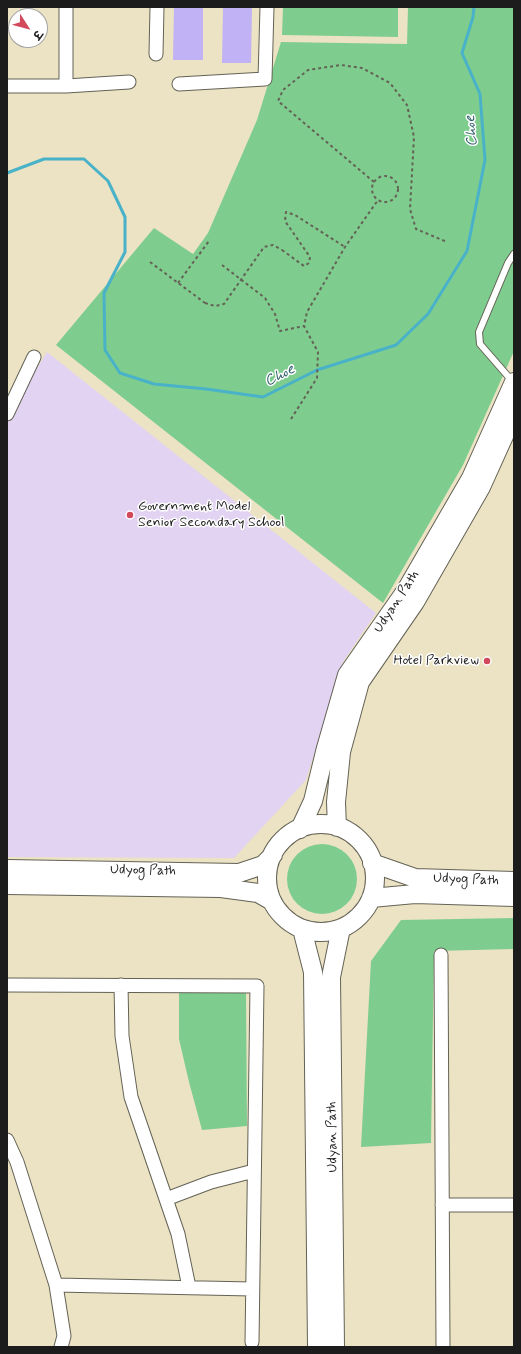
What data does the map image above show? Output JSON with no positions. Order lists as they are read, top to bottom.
{
  "streets": {
    "main road": ["Udyan Path", "Udyog Path"]
  },
  "crossings": [
    ["Udyan Path", "Udyog Path"]
  ],
  "water": ["Choe"],
  "places": ["Government Model Senior Secondary School", "Hotel Parkview"],
  "north": "bottom right"
}
